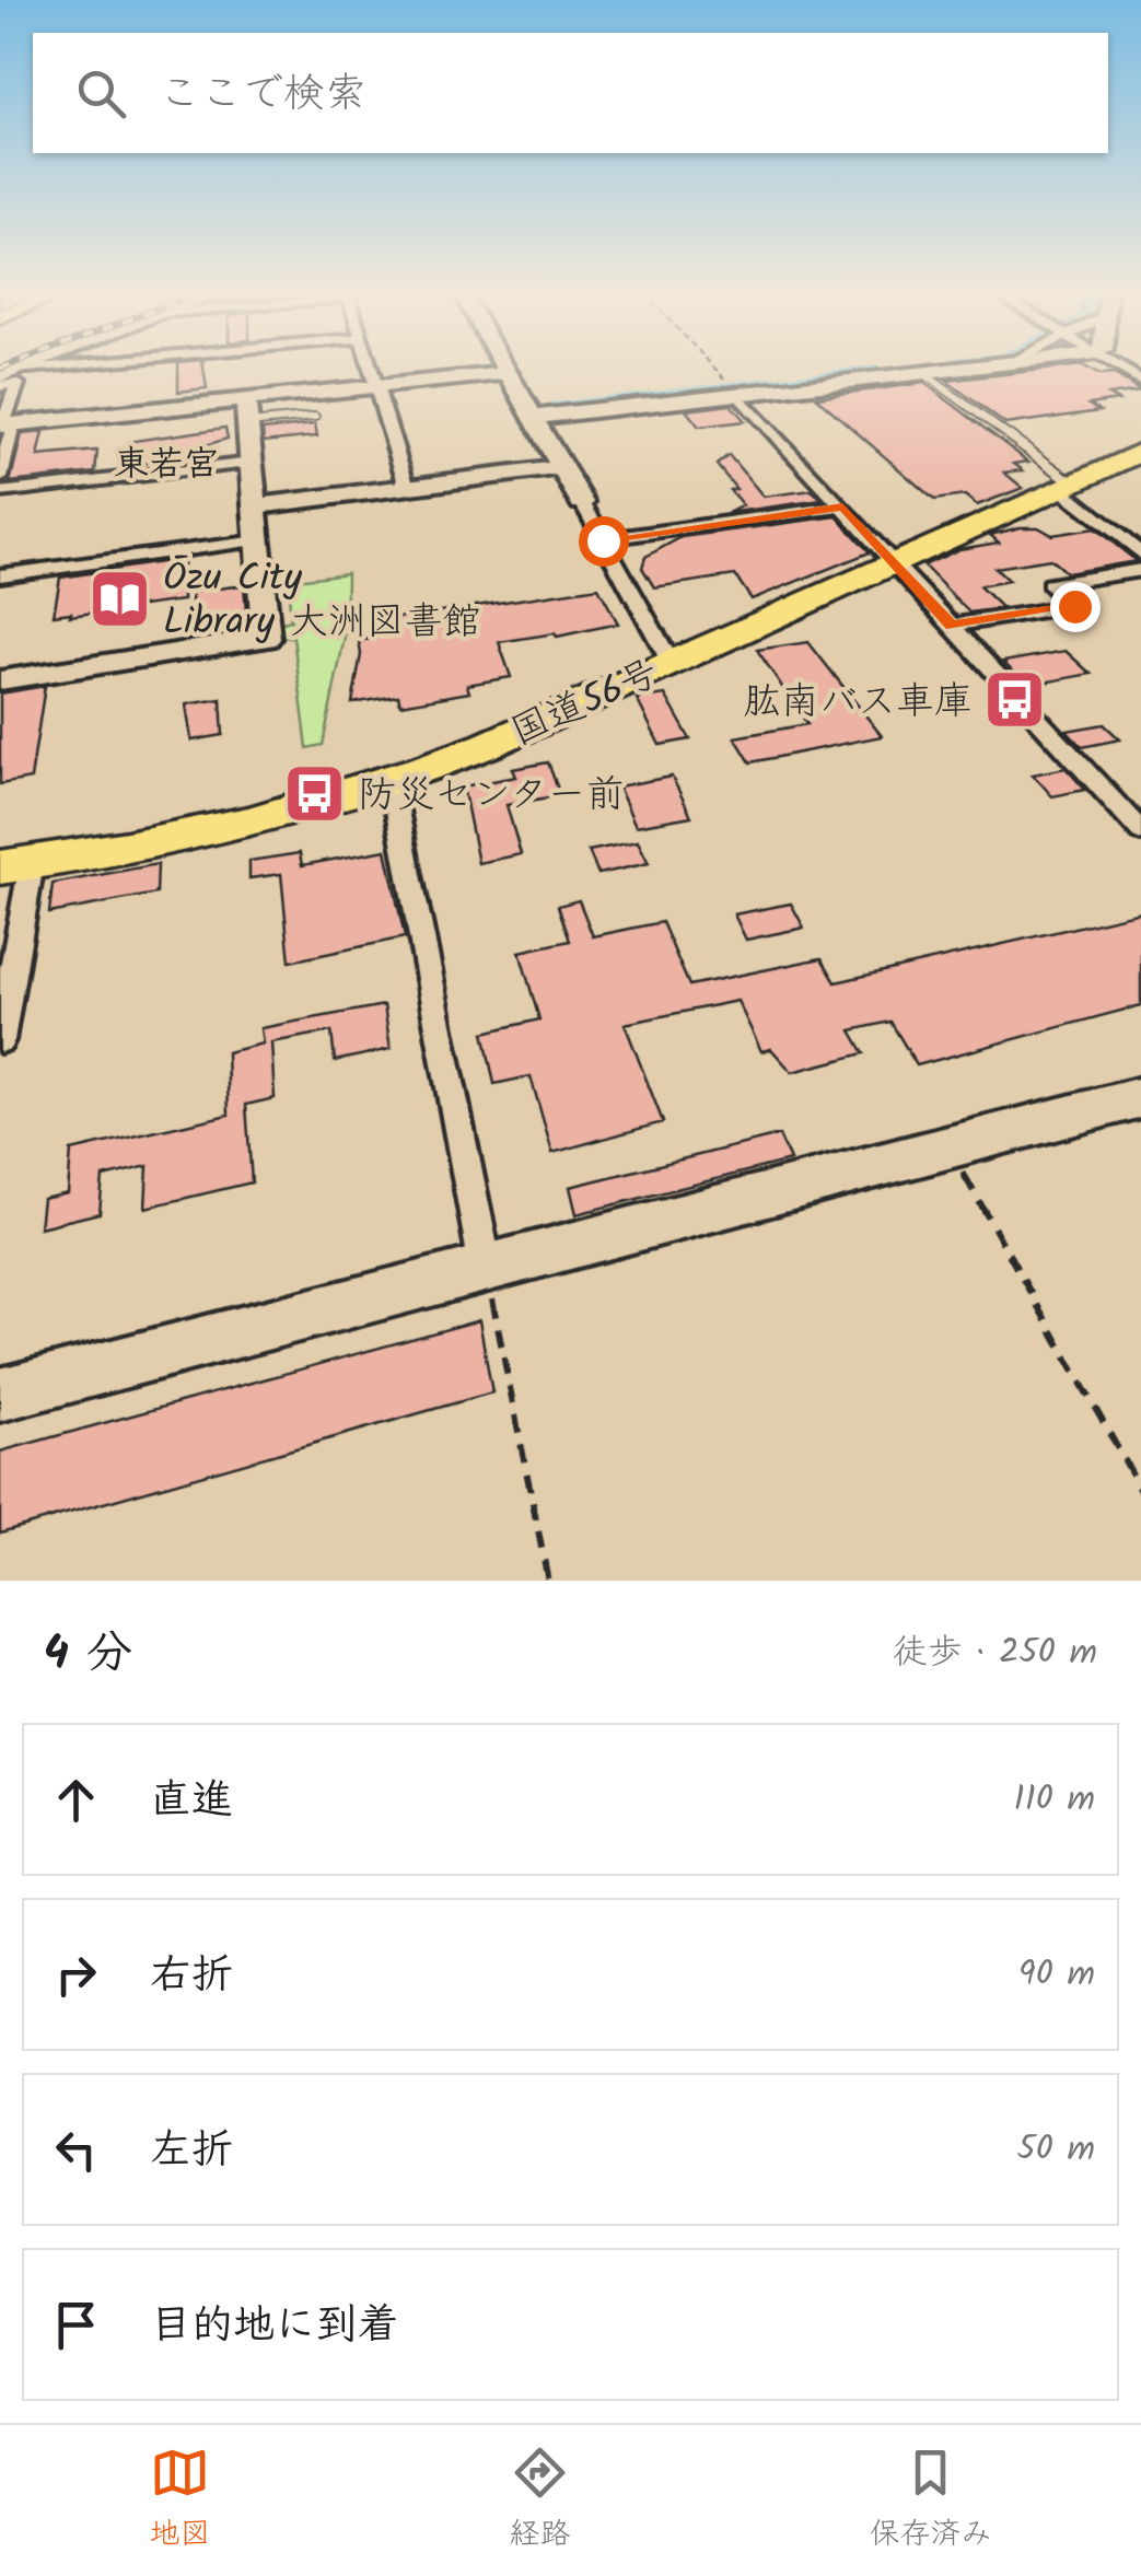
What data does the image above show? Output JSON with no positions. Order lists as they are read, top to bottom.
{
  "streets": {
    "highway": ["国道56号"]
  },
  "districts": ["東若宮"],
  "places": {
    "library": ["Ōzu City Library 大洲図書館"],
    "bus stop": ["肱南バス車庫", "防災センター前"]
  },
  "page": {
    "search": "ここで検索",
    "heading": ["4 分", "徒歩 · 250 m"],
    "list": [
      ["直進", "110 m"],
      ["右折", "90 m"],
      ["左折", "50 m"],
      "目的地に到着"
    ],
    "nav": ["地図", "経路", "保存済み"]
  }
}
